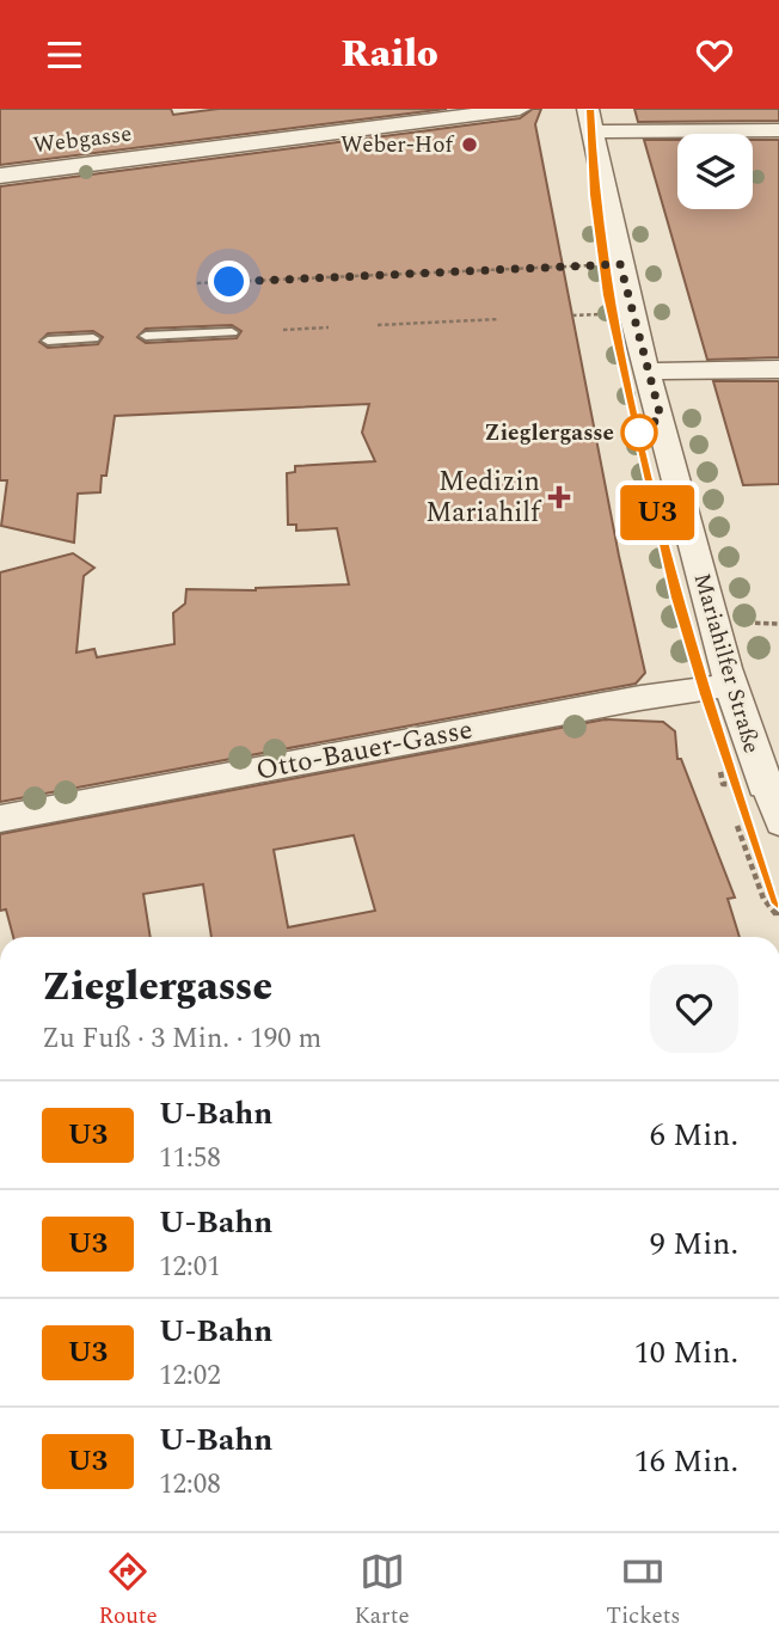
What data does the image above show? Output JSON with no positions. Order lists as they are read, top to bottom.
{
  "streets": {
    "street": ["Webgasse", "Mariahilfer Straße", "Otto-Bauer-Gasse"]
  },
  "crossings": [
    ["Mariahilfer Straße", "Otto-Bauer-Gasse"]
  ],
  "places": {
    "other": ["Weber-Hof", "Zieglergasse"],
    "health": ["Medizin Mariahilf"]
  },
  "lines": ["metro line U3"],
  "page": {
    "header": "Railo",
    "on_map": "U3",
    "heading": ["Zieglergasse", "Zu Fuß · 3 Min. · 190 m"],
    "list": [
      {
        "mark": "U3",
        "name": "U-Bahn",
        "note": "11:58",
        "value": "6 Min."
      },
      {
        "mark": "U3",
        "name": "U-Bahn",
        "note": "12:01",
        "value": "9 Min."
      },
      {
        "mark": "U3",
        "name": "U-Bahn",
        "note": "12:02",
        "value": "10 Min."
      },
      {
        "mark": "U3",
        "name": "U-Bahn",
        "note": "12:08",
        "value": "16 Min."
      }
    ],
    "tabs": ["Route", "Karte", "Tickets"]
  }
}
